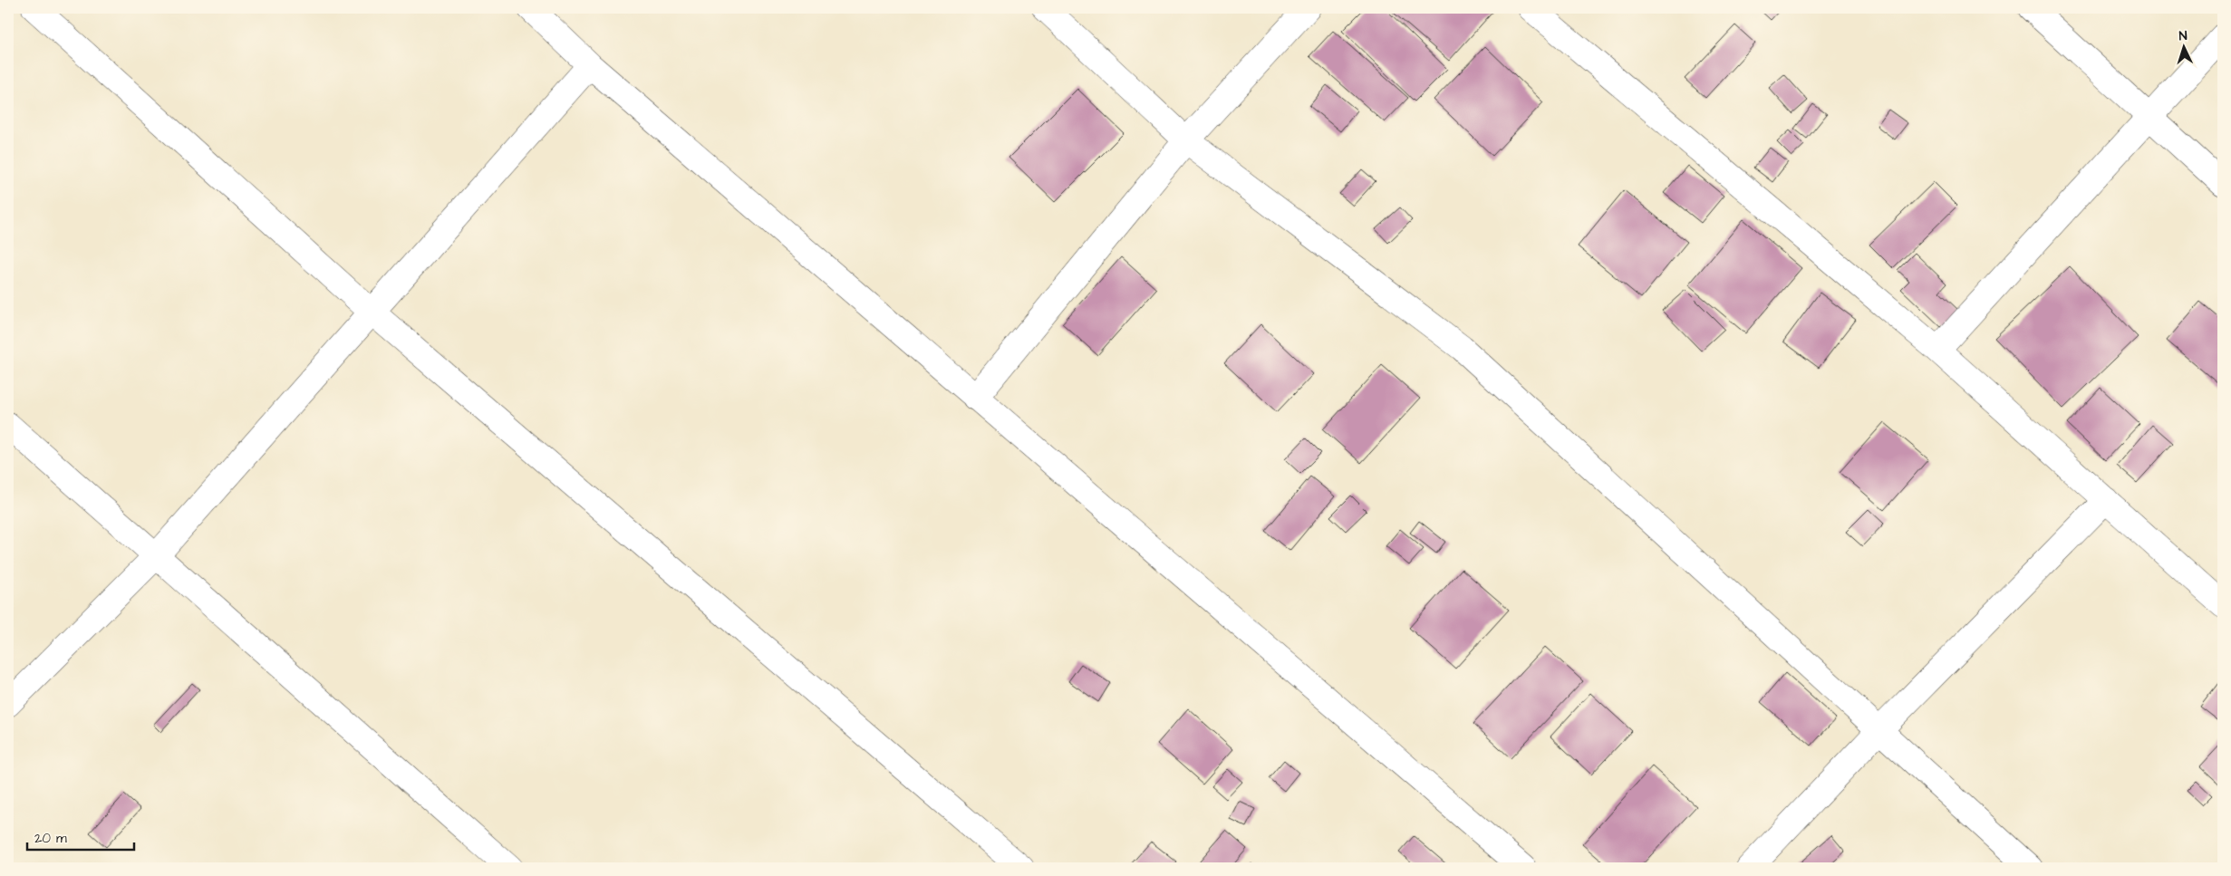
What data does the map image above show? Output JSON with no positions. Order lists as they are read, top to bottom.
{
  "scale_bar": "20 m",
  "north": "top"
}
